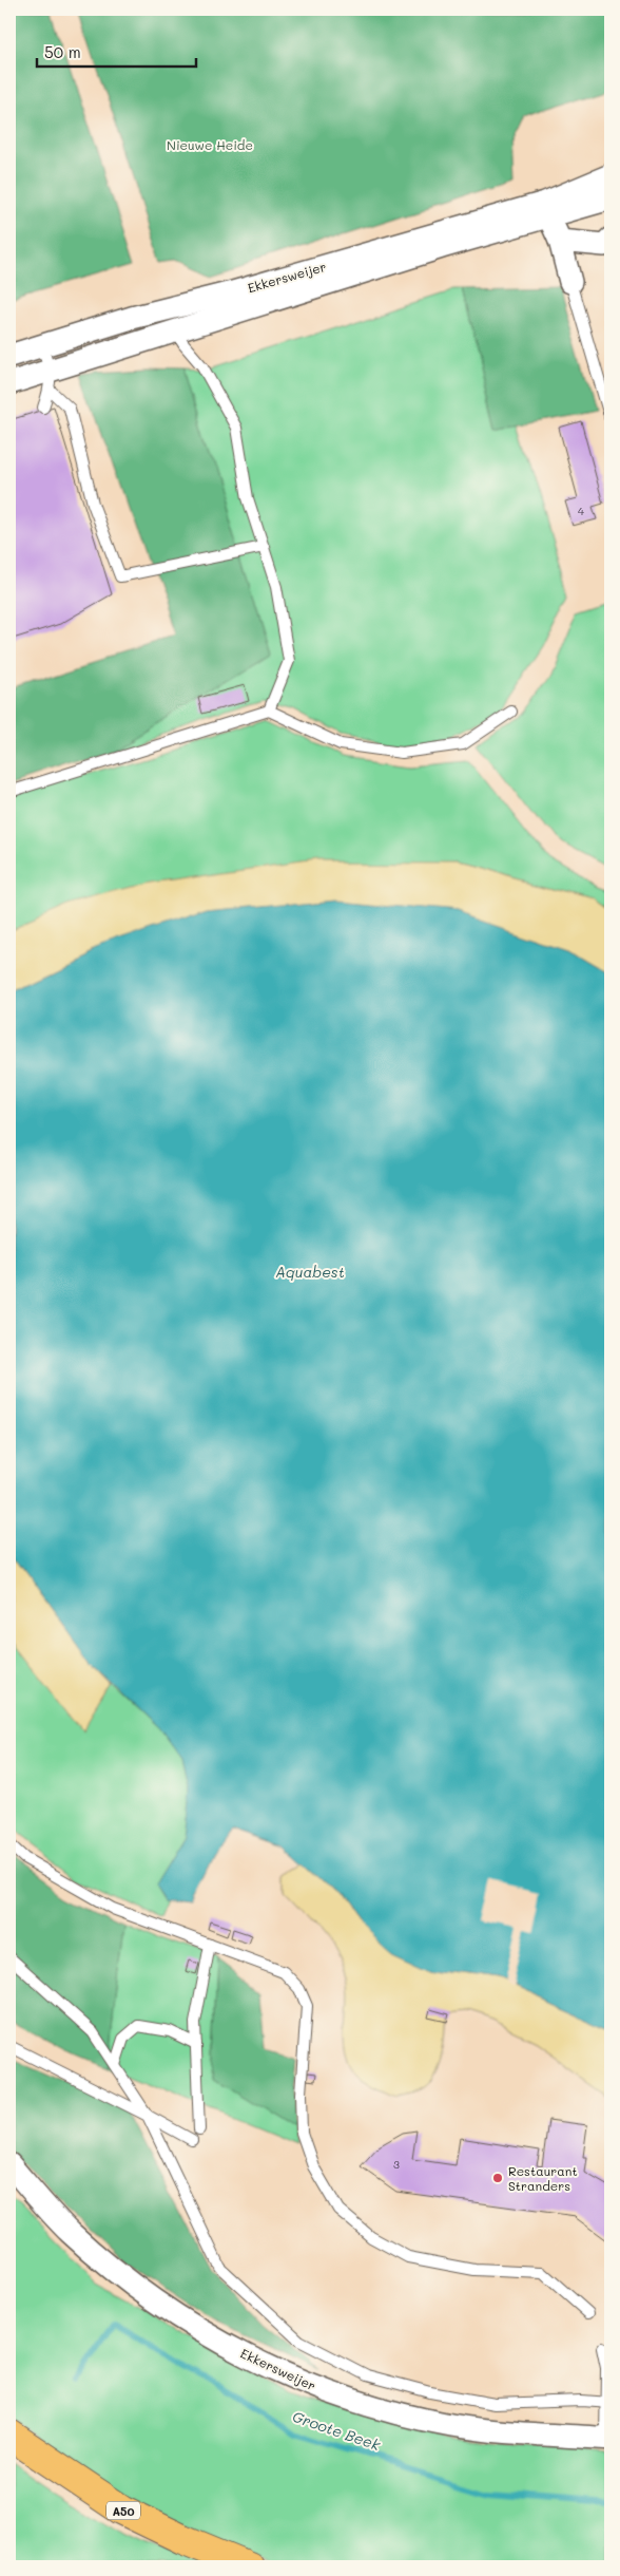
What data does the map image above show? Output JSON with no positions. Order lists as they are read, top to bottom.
{
  "streets": {
    "highway": ["A50"],
    "street": ["Ekkersweijer"]
  },
  "water": ["Aquabest", "Groote Beek"],
  "parks": ["Nieuwe Heide"],
  "places": ["Restaurant Stranders"],
  "house_numbers": ["4", "3"],
  "scale_bar": "50 m"
}
